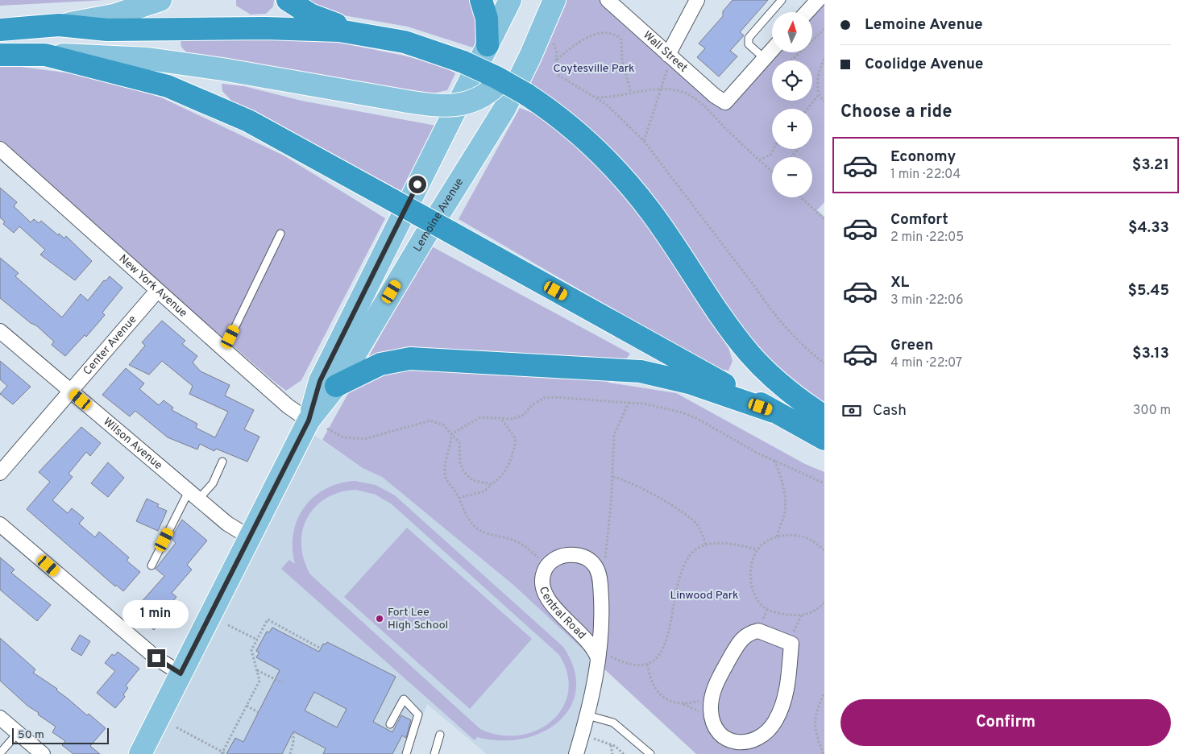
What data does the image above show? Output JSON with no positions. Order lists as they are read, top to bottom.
{
  "streets": {
    "main road": ["Lemoine Avenue"],
    "street": [
      "Wall Street",
      "New York Avenue",
      "Center Avenue",
      "Wilson Avenue",
      "Central Road"
    ]
  },
  "crossings": [
    ["Lemoine Avenue", "New York Avenue"],
    ["Lemoine Avenue", "Wilson Avenue"],
    ["New York Avenue", "Center Avenue"],
    ["Center Avenue", "Wilson Avenue"]
  ],
  "parks": ["Coytesville Park", "Linwood Park"],
  "places": ["Fort Lee High School"],
  "scale_bar": "50 m",
  "north": "top",
  "page": {
    "banner": ["Lemoine Avenue", "Coolidge Avenue"],
    "map_buttons": ["+", "−"],
    "heading": "Choose a ride",
    "list": [
      {
        "name": "Economy",
        "note": "1 min · 22:04",
        "value": "$3.21"
      },
      {
        "name": "Comfort",
        "note": "2 min · 22:05",
        "value": "$4.33"
      },
      {
        "name": "XL",
        "note": "3 min · 22:06",
        "value": "$5.45"
      },
      {
        "name": "Green",
        "note": "4 min · 22:07",
        "value": "$3.13"
      }
    ],
    "pay": ["Cash", "300 m"],
    "bubble": "1 min",
    "buttons": "Confirm",
    "scale": "50 m"
  }
}
